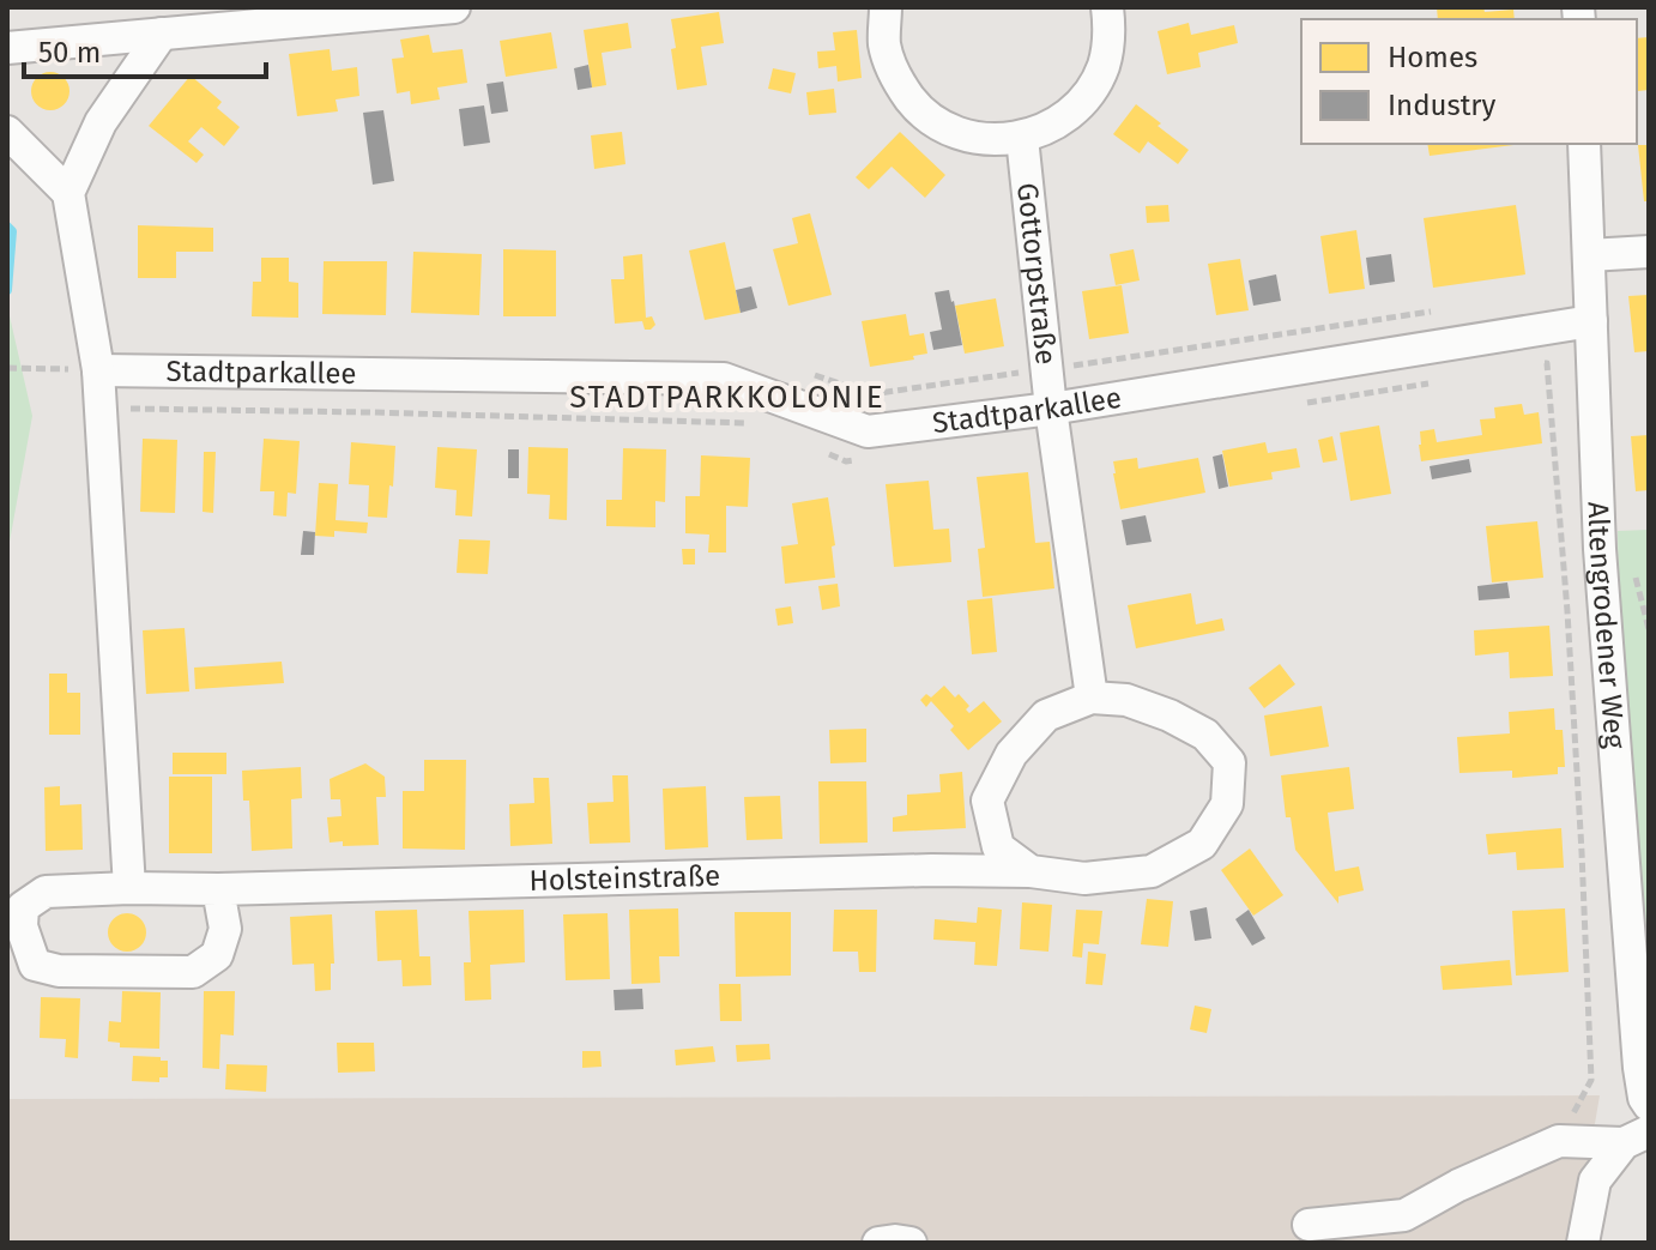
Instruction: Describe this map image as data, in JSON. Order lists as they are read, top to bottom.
{
  "streets": {
    "street": [
      "Gottorpstraße",
      "Stadtparkallee",
      "Altengrodener Weg",
      "Holsteinstraße"
    ]
  },
  "crossings": [
    ["Gottorpstraße", "Stadtparkallee"],
    ["Stadtparkallee", "Altengrodener Weg"]
  ],
  "districts": ["STADTPARKKOLONIE"],
  "legend": ["Homes", "Industry"],
  "scale_bar": "50 m"
}
